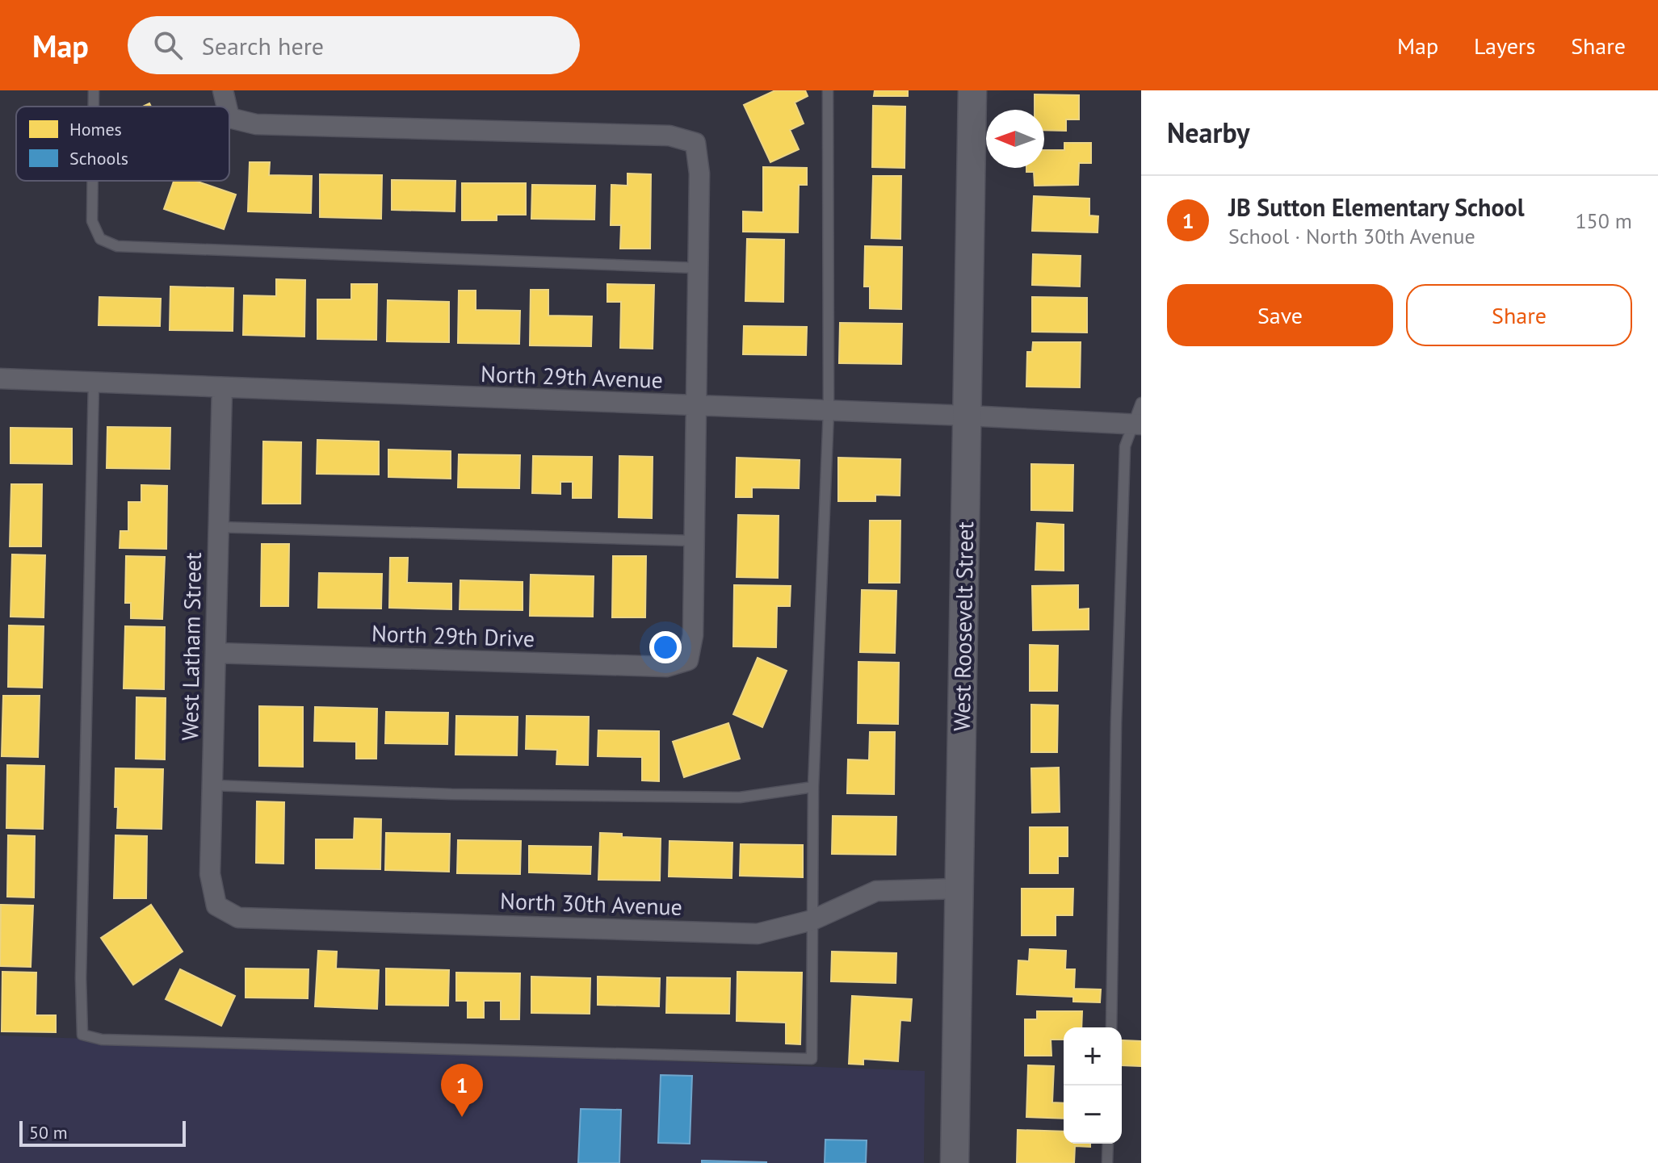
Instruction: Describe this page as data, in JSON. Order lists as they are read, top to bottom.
{
  "streets": {
    "street": [
      "North 29th Avenue",
      "West Roosevelt Street",
      "North 29th Drive",
      "West Latham Street",
      "North 30th Avenue"
    ]
  },
  "crossings": [
    ["North 29th Avenue", "West Roosevelt Street"],
    ["North 29th Avenue", "West Latham Street"],
    ["West Roosevelt Street", "North 30th Avenue"],
    ["North 29th Drive", "West Latham Street"],
    ["West Latham Street", "North 30th Avenue"]
  ],
  "legend": ["Homes", "Schools"],
  "scale_bar": "50 m",
  "north": "left",
  "page": {
    "header": "Map",
    "search": "Search here",
    "nav": ["Map", "Layers", "Share"],
    "heading": "Nearby",
    "list": [
      {
        "mark": "1",
        "name": "JB Sutton Elementary School",
        "note": "School · North 30th Avenue",
        "value": "150 m"
      }
    ],
    "buttons": ["Save", "Share"],
    "map_buttons": ["+", "−"],
    "pins": "1",
    "scale": "50 m"
  }
}
